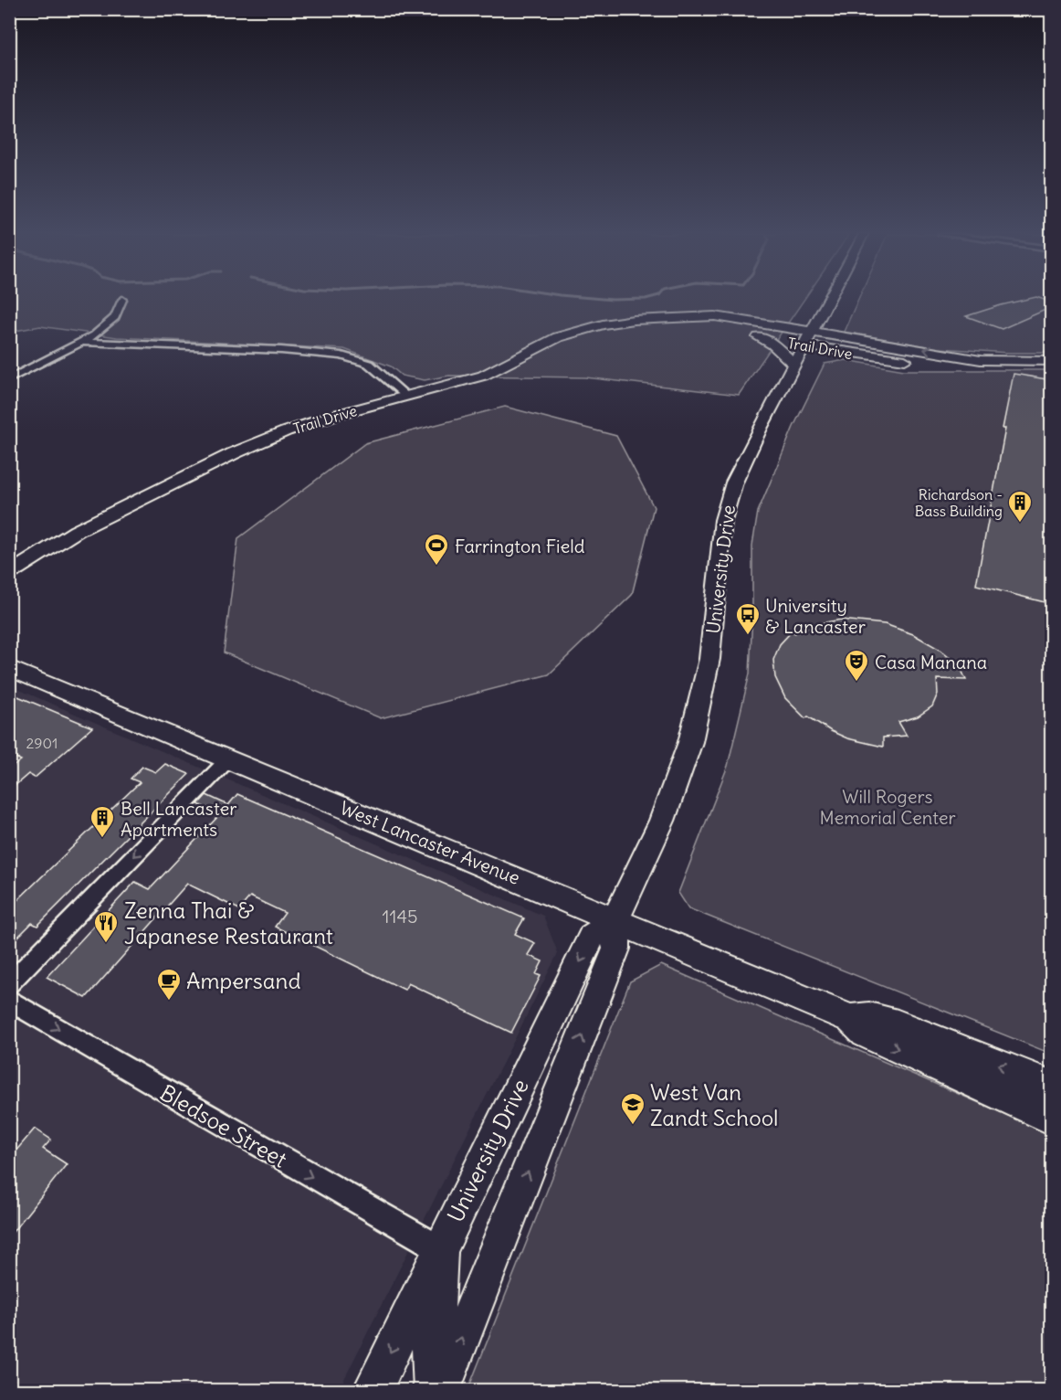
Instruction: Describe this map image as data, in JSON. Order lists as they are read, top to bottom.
{
  "streets": {
    "main road": ["Trail Drive", "University Drive", "West Lancaster Avenue"],
    "street": ["Bledsoe Street"]
  },
  "crossings": [
    ["Trail Drive", "University Drive"],
    ["University Drive", "West Lancaster Avenue"],
    ["University Drive", "Bledsoe Street"]
  ],
  "one_way": ["Bledsoe Street"],
  "parks": ["Will Rogers Memorial Center"],
  "places": {
    "building": ["Richardson - Bass Building", "Bell Lancaster Apartments"],
    "sports": ["Farrington Field"],
    "bus stop": ["University & Lancaster"],
    "theatre": ["Casa Manana"],
    "restaurant": ["Zenna Thai & Japanese Restaurant"],
    "cafe": ["Ampersand"],
    "school or university": ["West Van Zandt School"]
  },
  "house_numbers": ["2901", "1145"]
}
